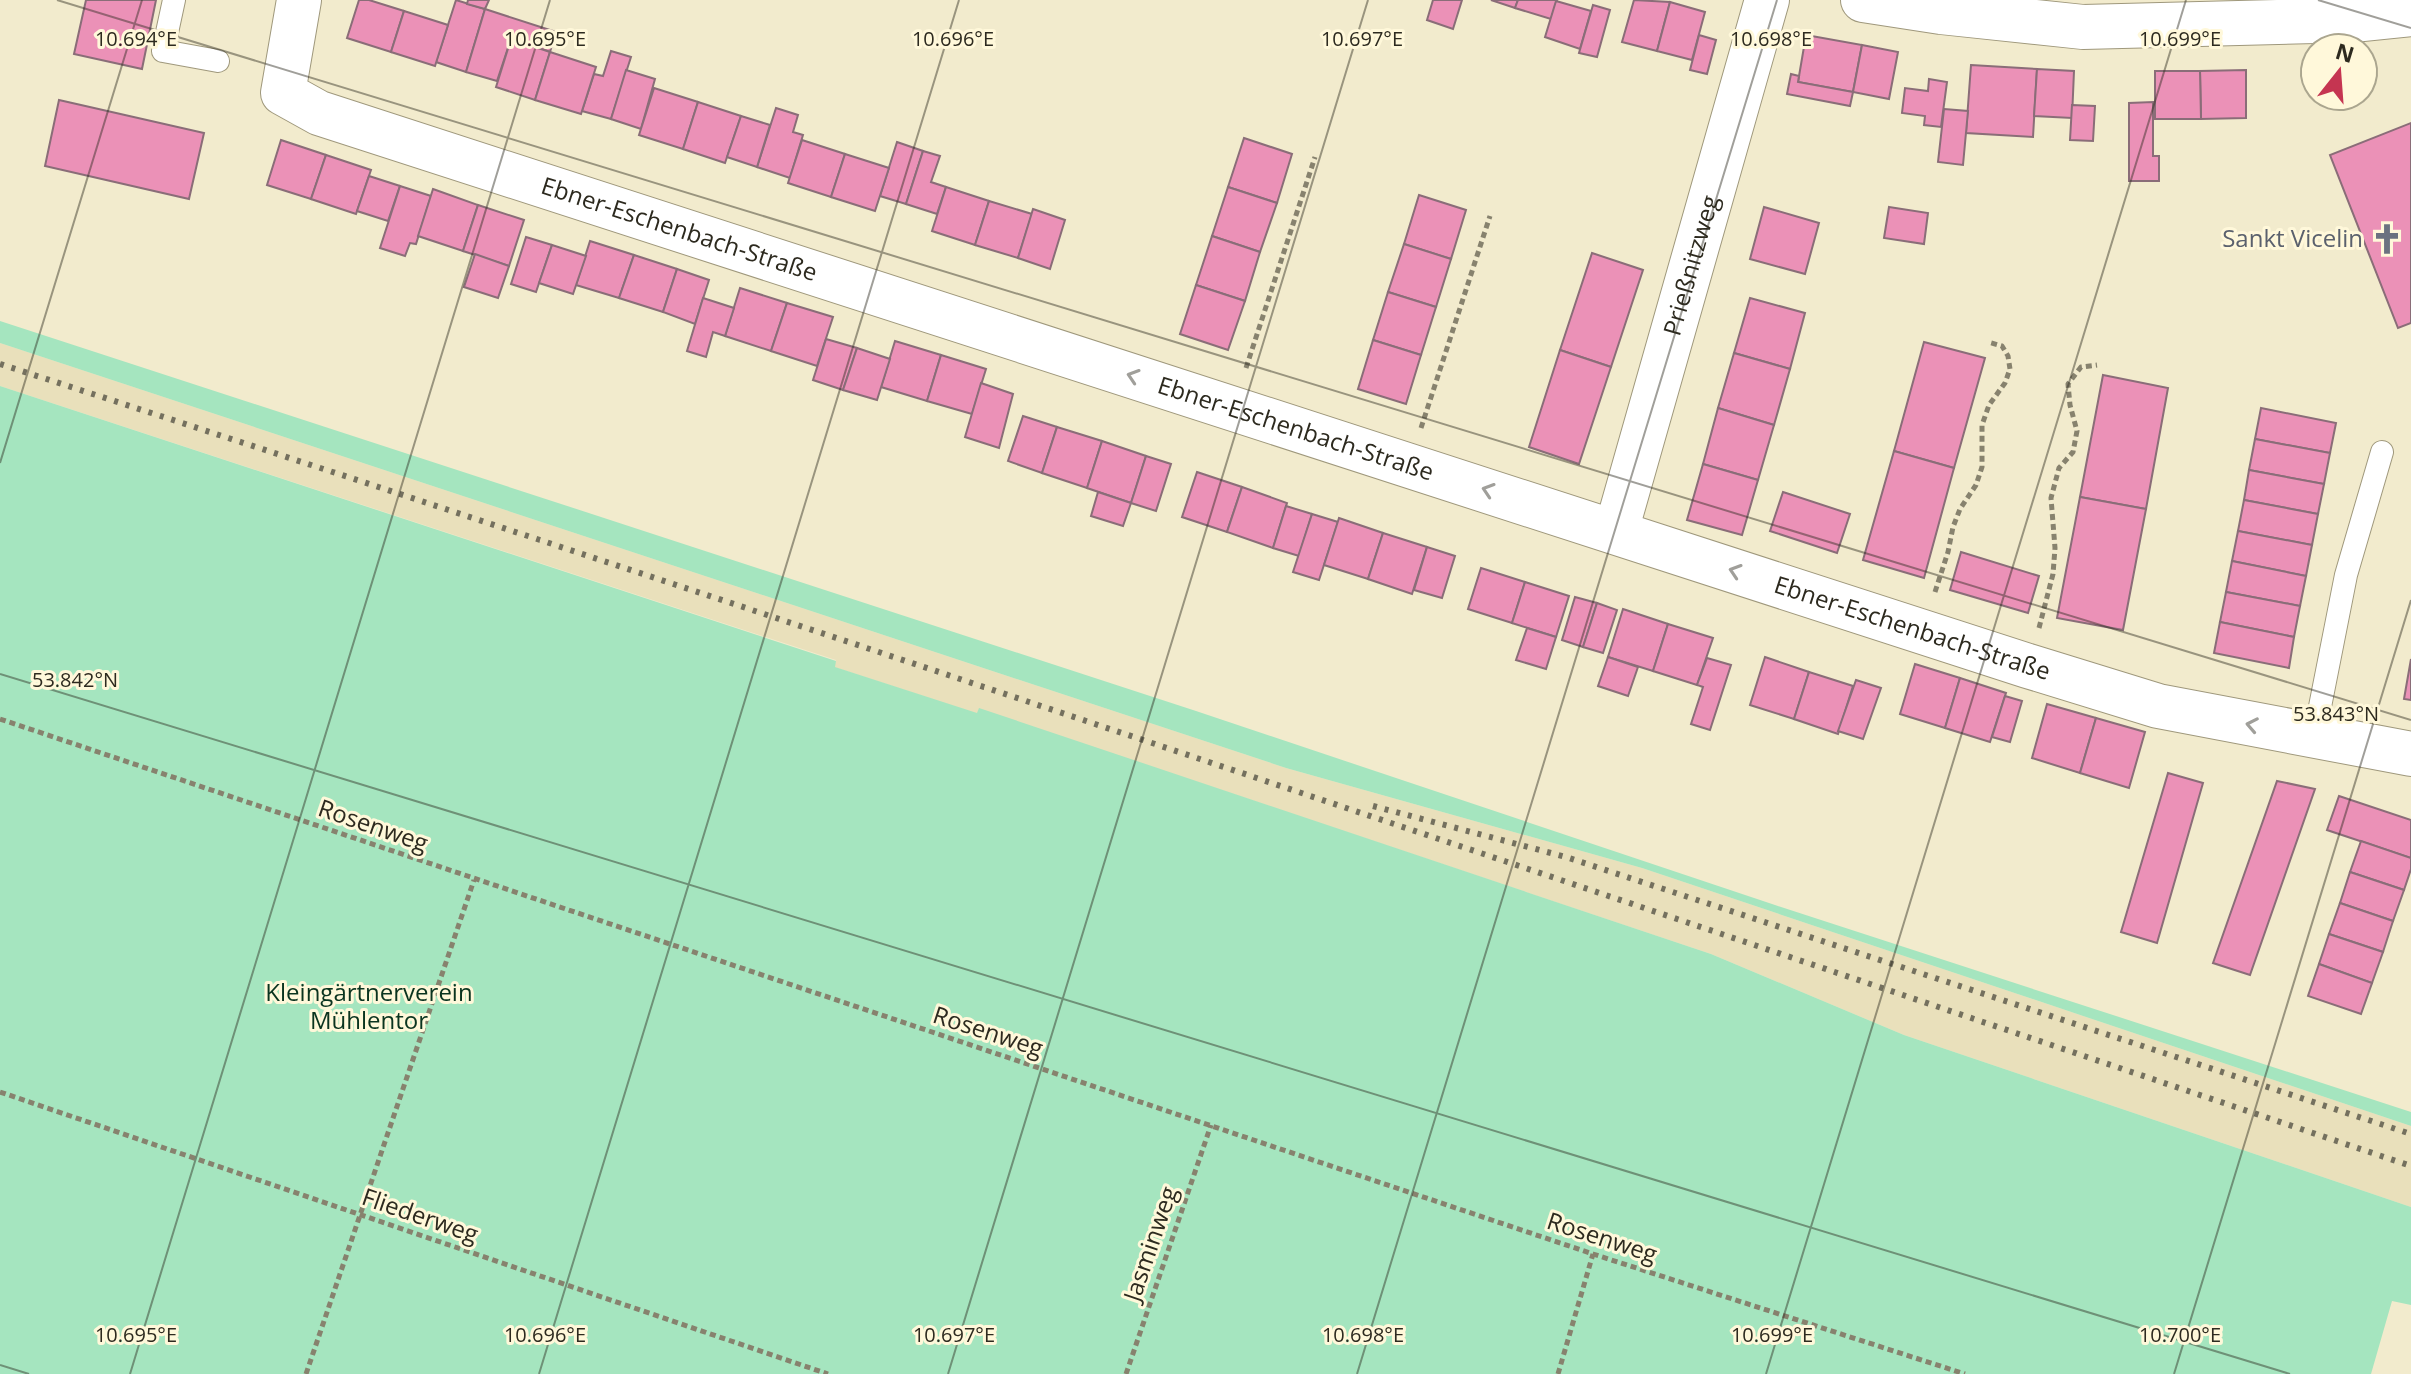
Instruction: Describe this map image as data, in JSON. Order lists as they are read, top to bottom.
{
  "streets": {
    "street": ["Ebner-Eschenbach-Straße", "Prießnitzweg"],
    "path": ["Rosenweg", "Fliederweg", "Jasminweg"]
  },
  "crossings": [
    ["Ebner-Eschenbach-Straße", "Prießnitzweg"],
    ["Rosenweg", "Jasminweg"]
  ],
  "one_way": ["Ebner-Eschenbach-Straße"],
  "parks": ["Kleingärtnerverein Mühlentor"],
  "places": {
    "church": ["Sankt Vicelin"]
  },
  "north": "top",
  "coordinates": [
    "10.694°E",
    "10.695°E",
    "10.696°E",
    "10.697°E",
    "10.698°E",
    "10.699°E",
    "53.842°N",
    "53.843°N",
    "10.700°E"
  ]
}
